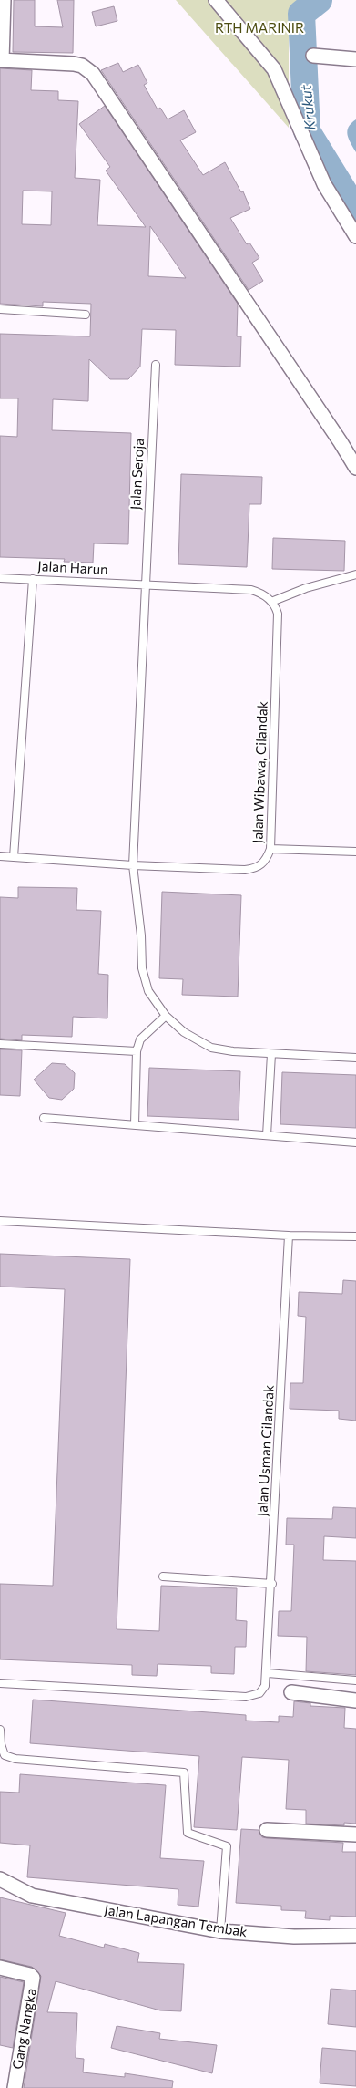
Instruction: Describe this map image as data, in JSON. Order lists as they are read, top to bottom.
{
  "streets": {
    "street": ["Jalan Lapangan Tembak", "Gang Nangka"],
    "lane": [
      "Jalan Seroja",
      "Jalan Harun",
      "Jalan Wibawa, Cilandak",
      "Jalan Usman Cilandak"
    ]
  },
  "crossings": [
    ["Jalan Seroja", "Jalan Harun"],
    ["Jalan Seroja", "Jalan Wibawa, Cilandak"]
  ],
  "water": ["Krukut"],
  "parks": ["RTH MARINIR"]
}
